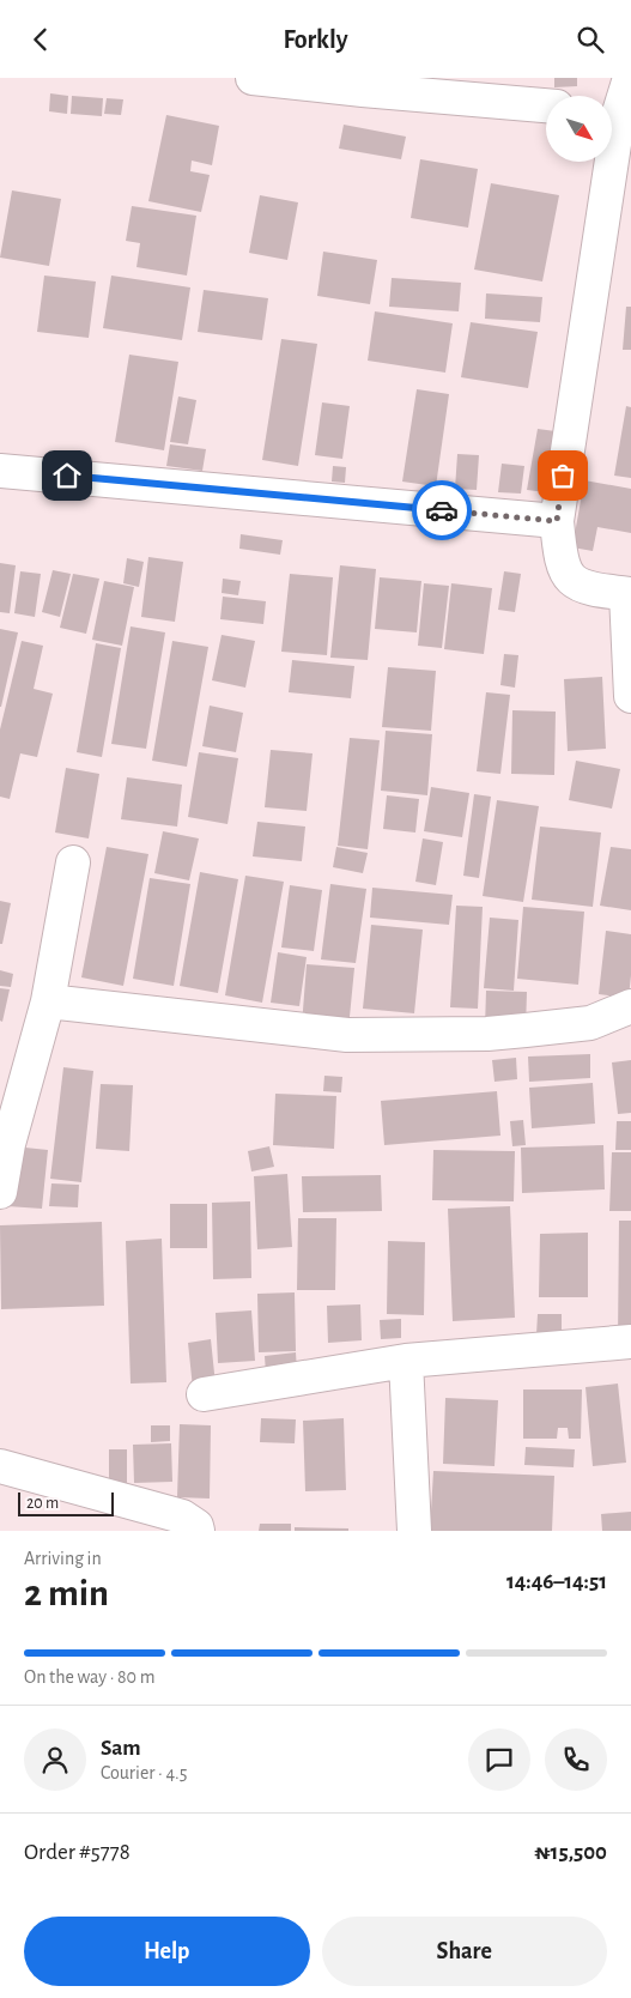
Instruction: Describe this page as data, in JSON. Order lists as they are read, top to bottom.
{
  "scale_bar": "20 m",
  "north": "bottom right",
  "page": {
    "header": "Forkly",
    "scale": "20 m",
    "heading": ["2 min", "Arriving in", "14:46–14:51"],
    "panel": [
      "Sam",
      "Courier · 4.5",
      "Order #5778",
      "₦15,500"
    ],
    "bar": "On the way · 80 m",
    "buttons": ["Help", "Share"]
  }
}
